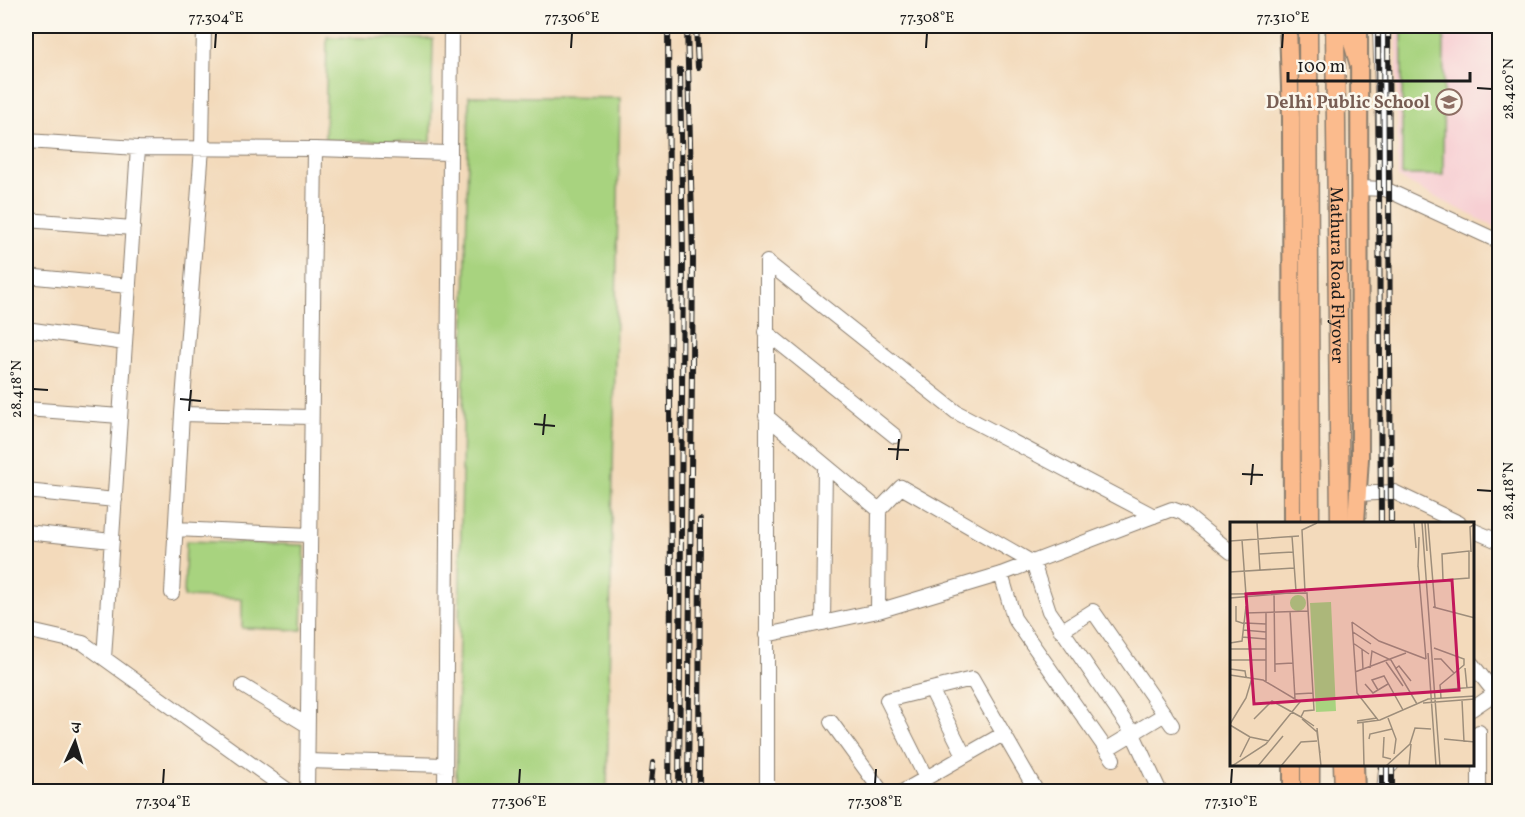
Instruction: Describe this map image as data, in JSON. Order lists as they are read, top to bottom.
{
  "streets": {
    "highway": ["Mathura Road Flyover"]
  },
  "places": {
    "school or university": ["Delhi Public School"]
  },
  "scale_bar": "100 m",
  "north": "top",
  "coordinates": [
    "77.304°E",
    "77.306°E",
    "77.308°E",
    "77.310°E",
    "28.420°N",
    "28.418°N"
  ]
}
